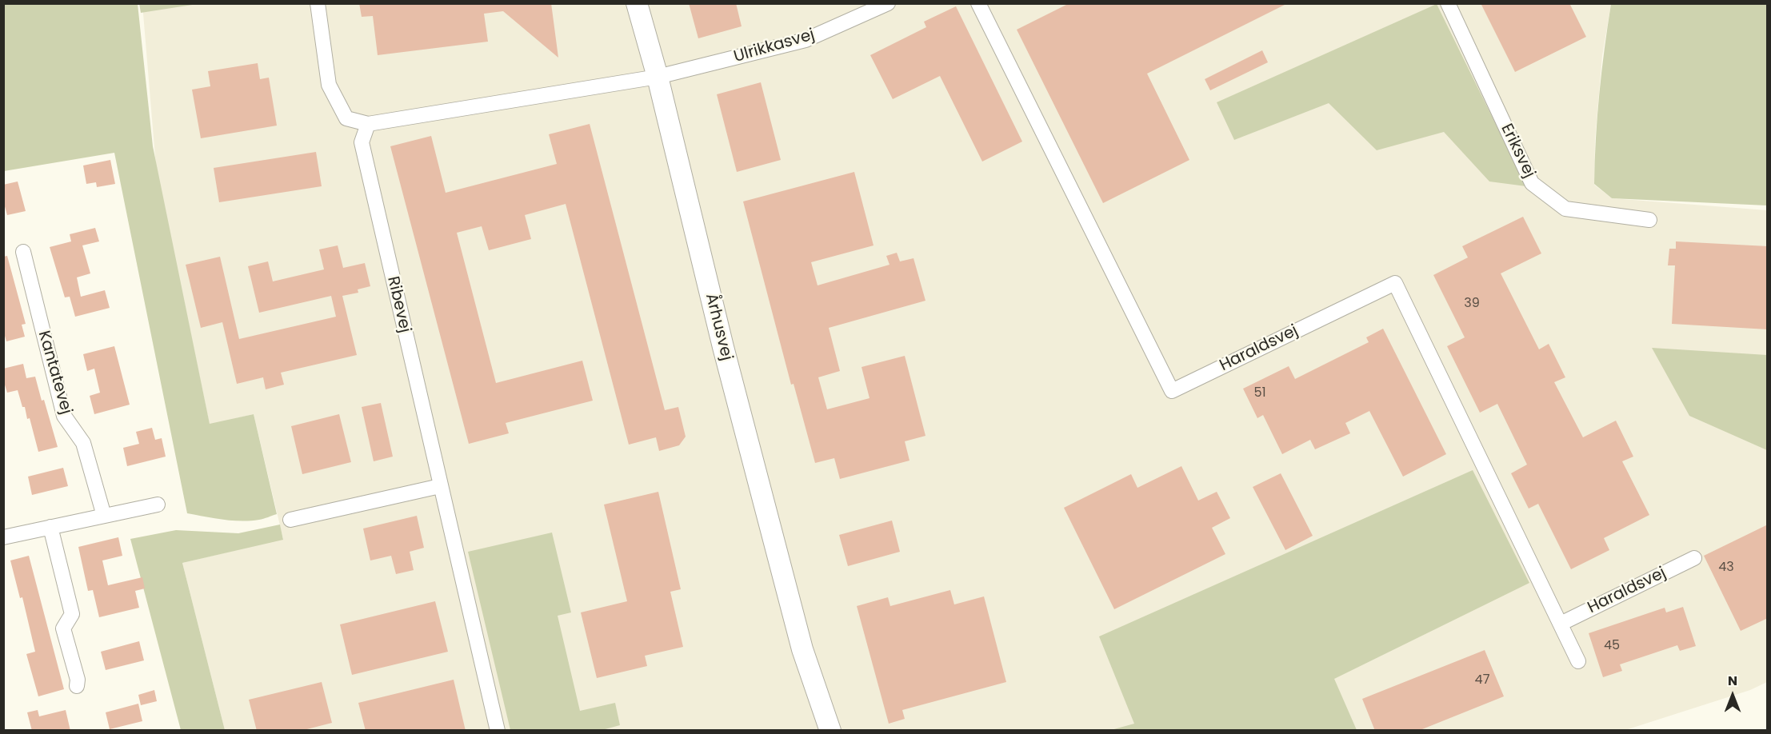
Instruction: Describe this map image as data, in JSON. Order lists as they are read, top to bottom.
{
  "streets": {
    "main road": ["Århusvej"],
    "street": [
      "Ulrikkasvej",
      "Eriksvej",
      "Ribevej",
      "Haraldsvej",
      "Kantatevej"
    ]
  },
  "crossings": [
    ["Ulrikkasvej", "Århusvej"]
  ],
  "house_numbers": [
    "39",
    "51",
    "43",
    "45",
    "47"
  ],
  "north": "top"
}
